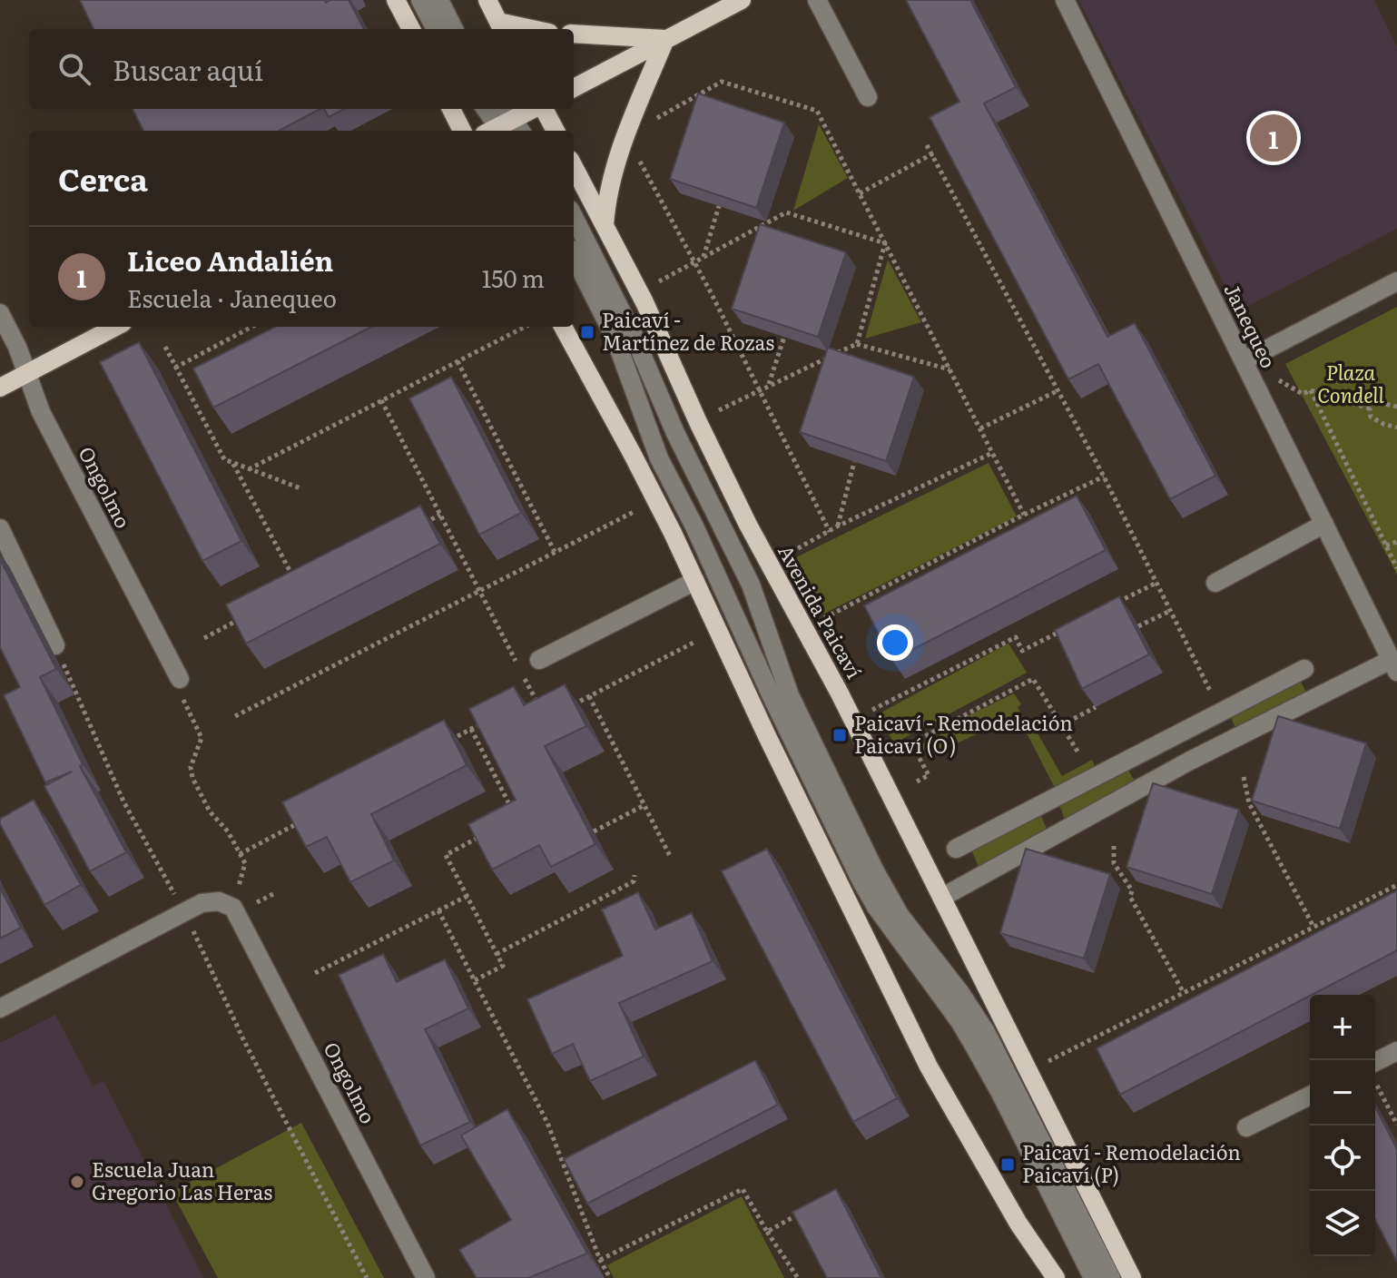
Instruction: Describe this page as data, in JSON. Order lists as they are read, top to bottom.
{
  "streets": {
    "main road": ["Avenida Paicaví"],
    "street": ["Janequeo", "Ongolmo"]
  },
  "parks": ["Plaza Condell"],
  "places": {
    "transit": ["Paicaví - Martínez de Rozas", "Paicaví - Remodelación Paicaví (O)", "Paicaví - Remodelación Paicaví (P)"],
    "other": ["Escuela Juan Gregorio Las Heras"]
  },
  "page": {
    "search": "Buscar aquí",
    "pins": "1",
    "heading": "Cerca",
    "list": [
      {
        "mark": "1",
        "name": "Liceo Andalién",
        "note": "Escuela · Janequeo",
        "value": "150 m"
      }
    ],
    "map_buttons": ["+", "−"]
  }
}
